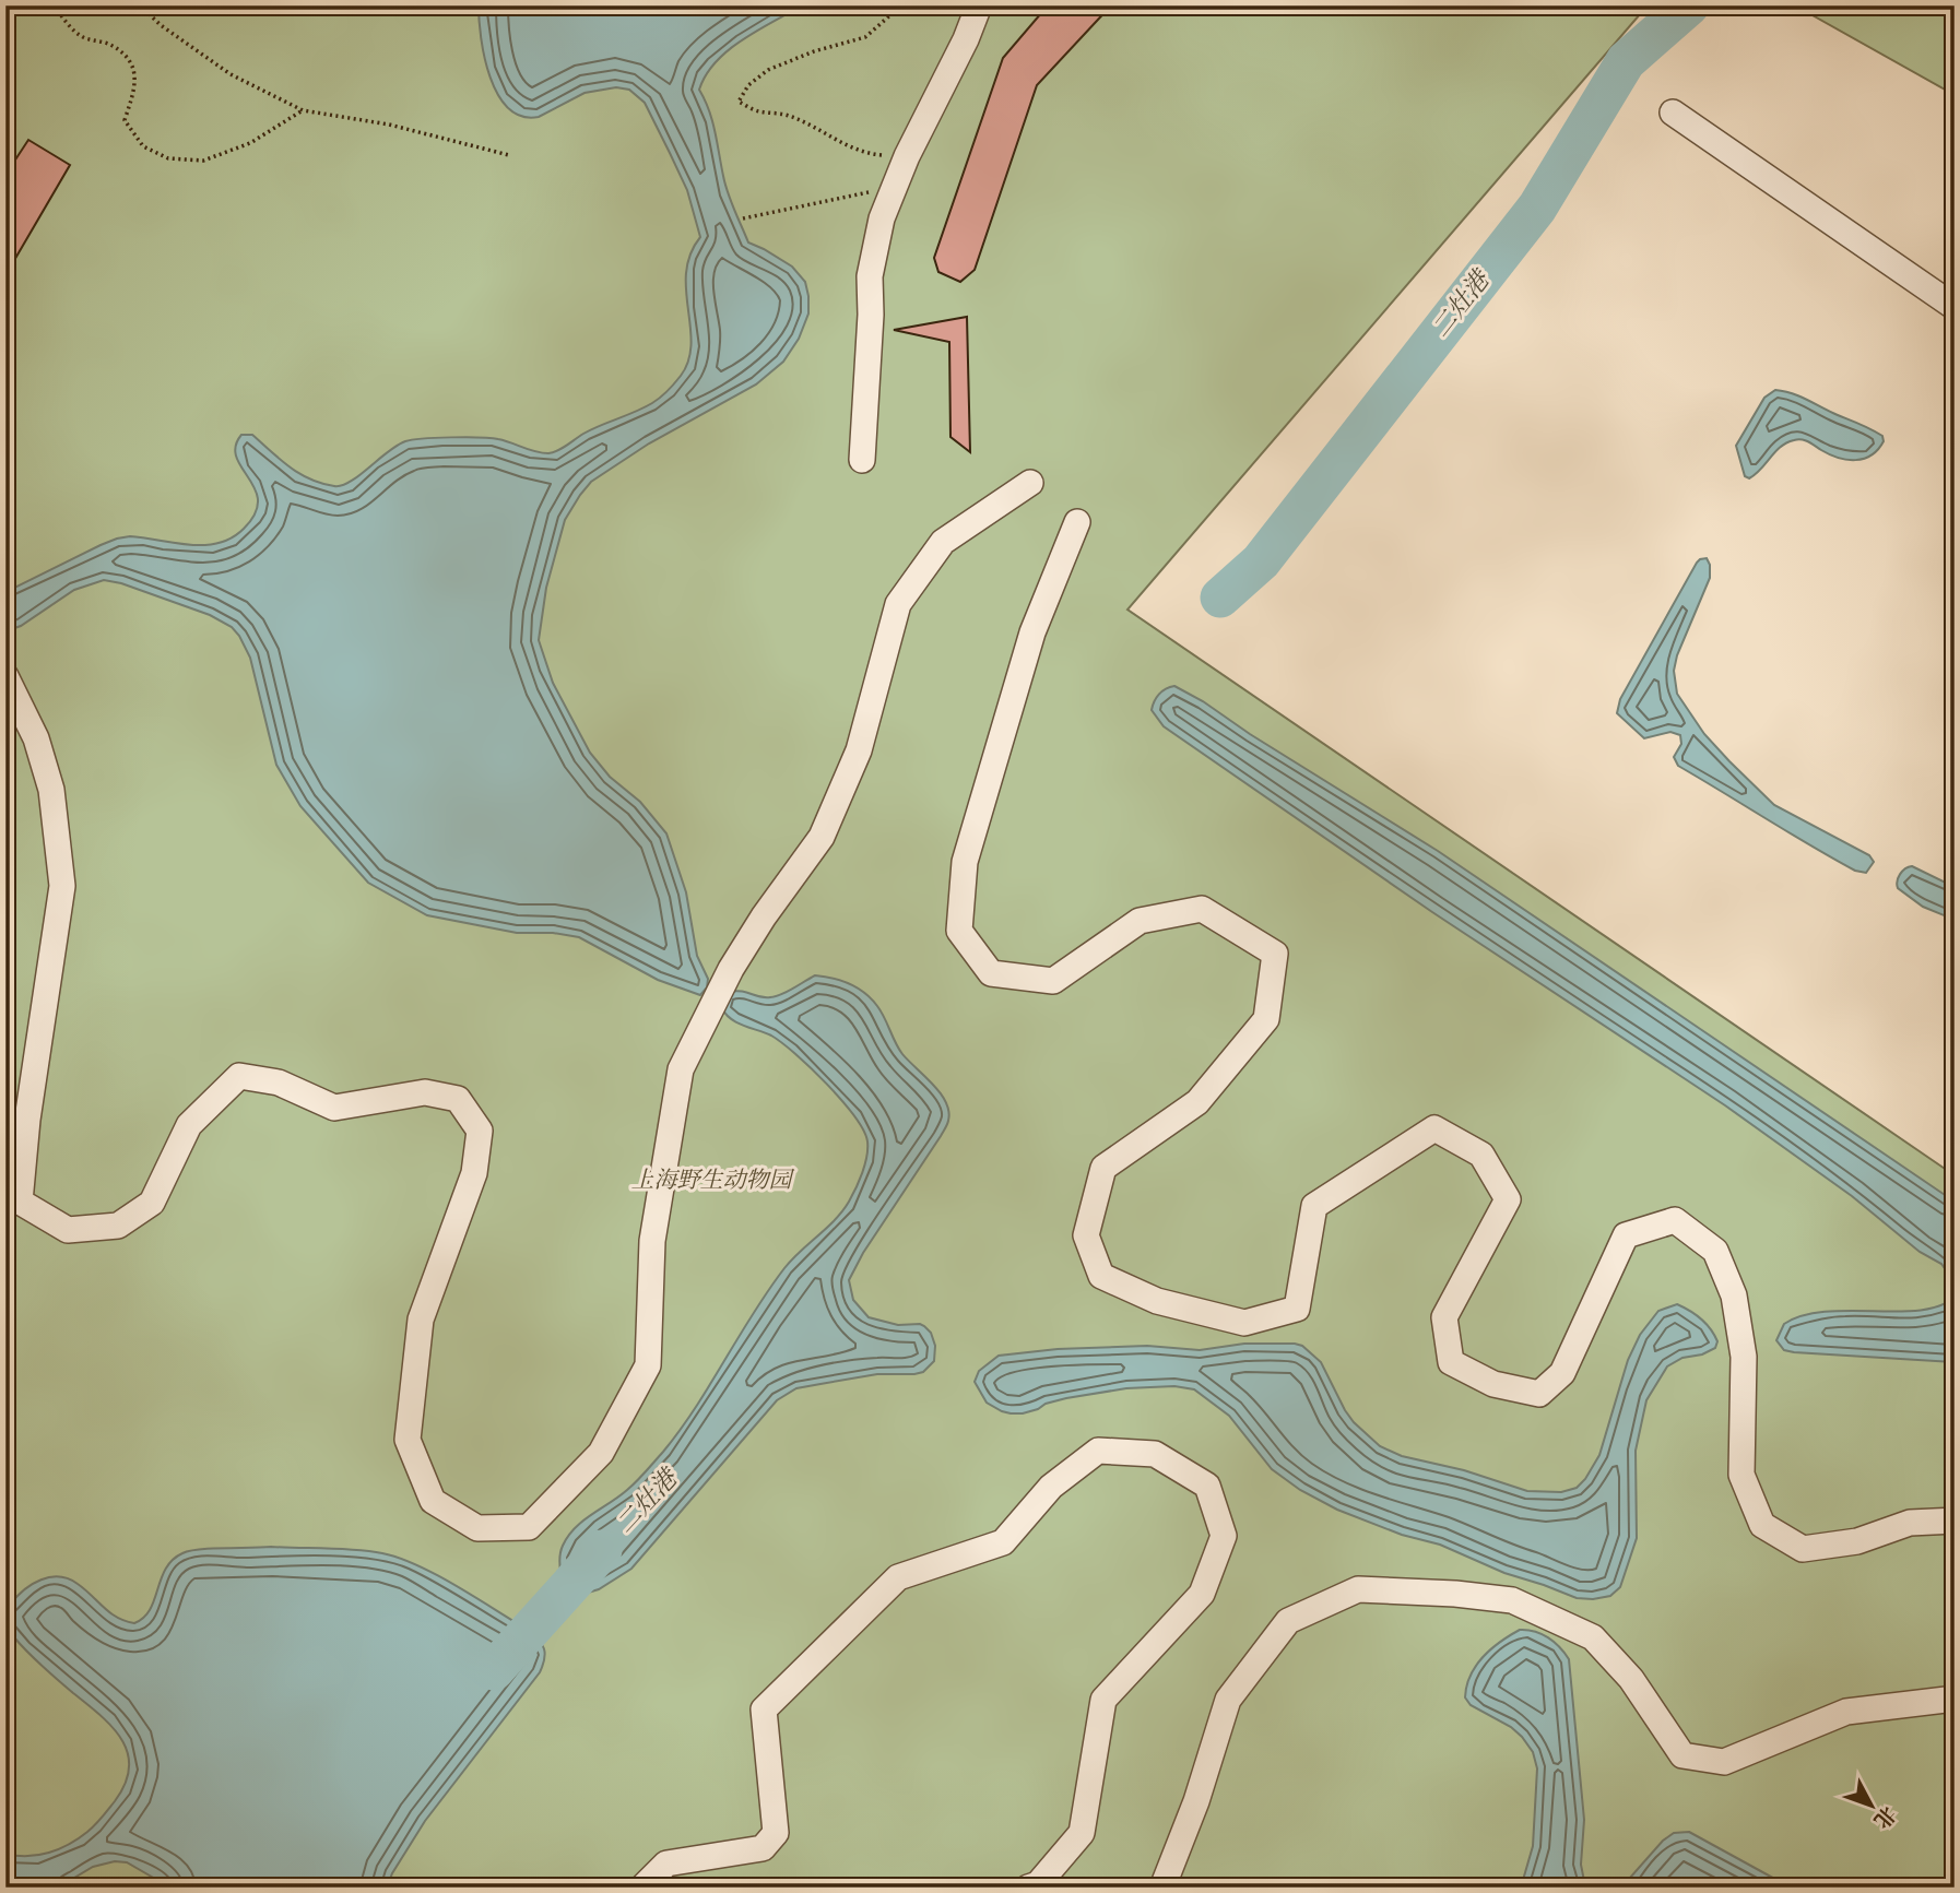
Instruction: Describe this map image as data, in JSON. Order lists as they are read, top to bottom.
{
  "water": ["二灶港"],
  "parks": ["上海野生动物园"],
  "north": "bottom right"
}
